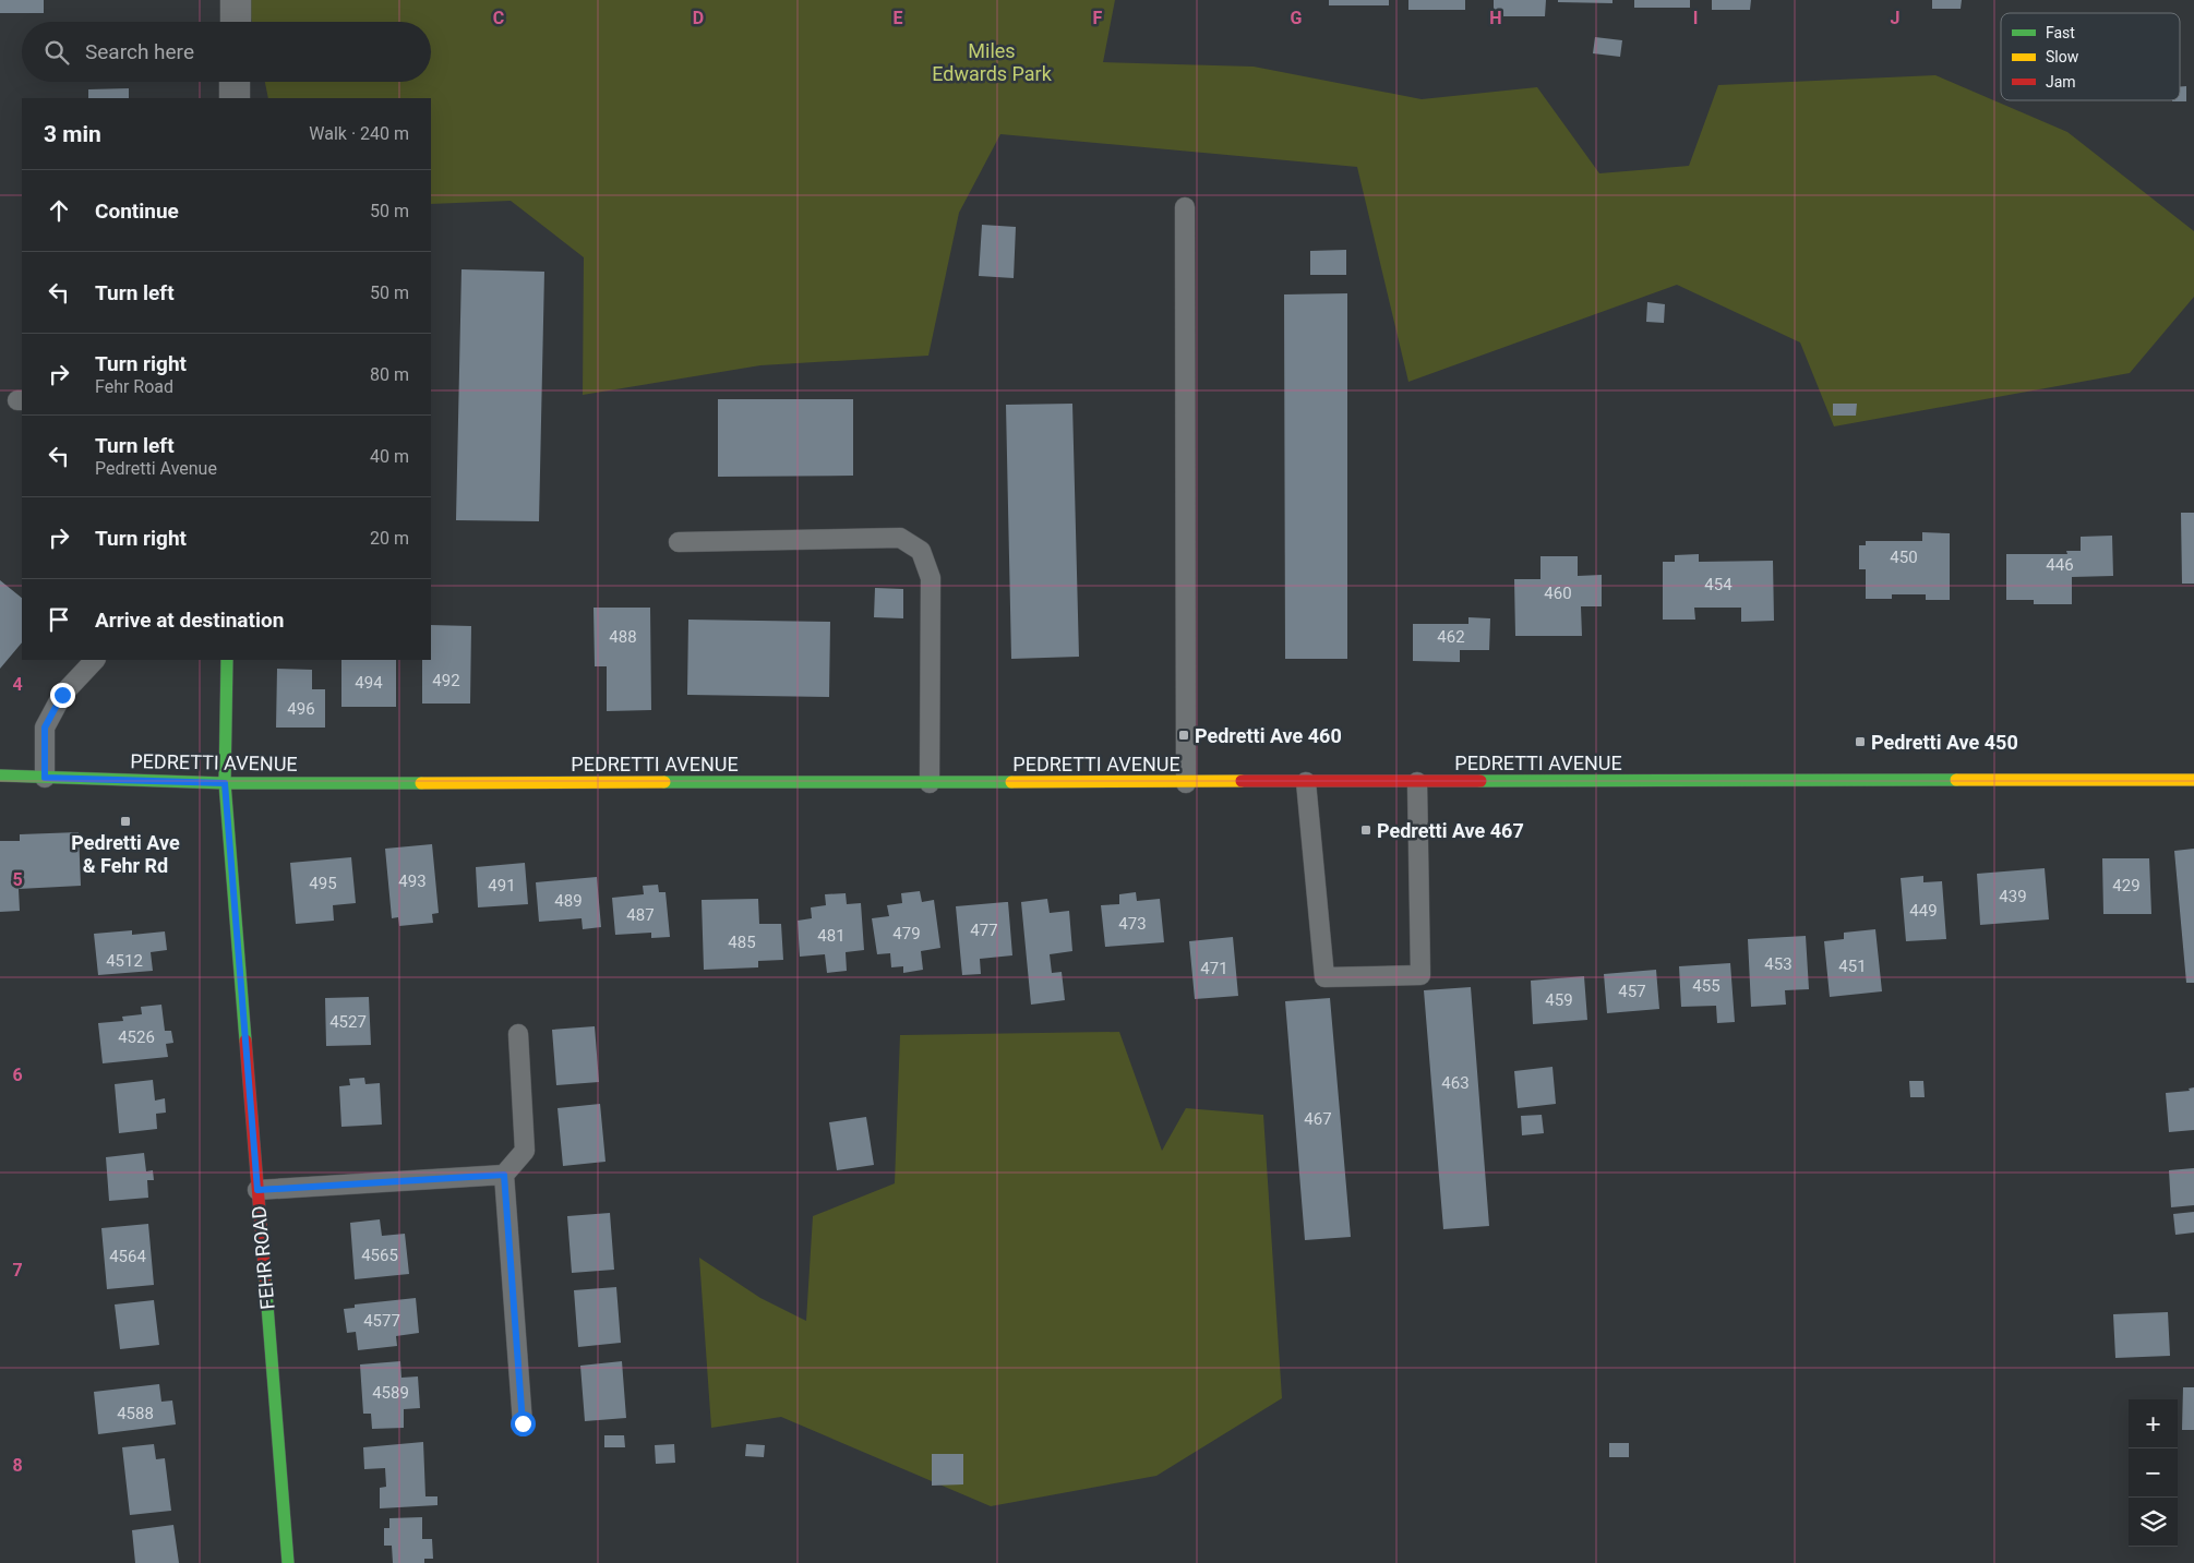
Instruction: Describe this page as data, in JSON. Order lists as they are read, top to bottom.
{
  "streets": {
    "street": ["PEDRETTI AVENUE", "FEHR ROAD"]
  },
  "crossings": [
    ["PEDRETTI AVENUE", "FEHR ROAD"]
  ],
  "parks": ["Miles Edwards Park"],
  "places": {
    "transit": [
      "Pedretti Ave 460",
      "Pedretti Ave 450",
      "Pedretti Ave & Fehr Rd",
      "Pedretti Ave 467"
    ]
  },
  "house_numbers": [
    "450",
    "446",
    "454",
    "460",
    "488",
    "462",
    "492",
    "494",
    "496",
    "493",
    "495",
    "491",
    "429",
    "439",
    "489",
    "449",
    "487",
    "473",
    "477",
    "479",
    "481",
    "485",
    "4512",
    "453",
    "451",
    "471",
    "455",
    "457",
    "459",
    "4527",
    "4526",
    "463",
    "467",
    "4565",
    "4564",
    "4577",
    "4589",
    "4588"
  ],
  "legend": ["Fast", "Slow", "Jam"],
  "page": {
    "search": "Search here",
    "heading": ["3 min", "Walk · 240 m"],
    "list": [
      ["Continue", "50 m"],
      ["Turn left", "50 m"],
      ["Turn right", "Fehr Road", "80 m"],
      ["Turn left", "Pedretti Avenue", "40 m"],
      ["Turn right", "20 m"],
      "Arrive at destination"
    ],
    "map_buttons": ["+", "−"]
  },
  "grid": {
    "columns": [
      "C",
      "D",
      "E",
      "F",
      "G",
      "H",
      "I",
      "J"
    ],
    "rows": [
      "4",
      "5",
      "6",
      "7",
      "8"
    ]
  }
}
